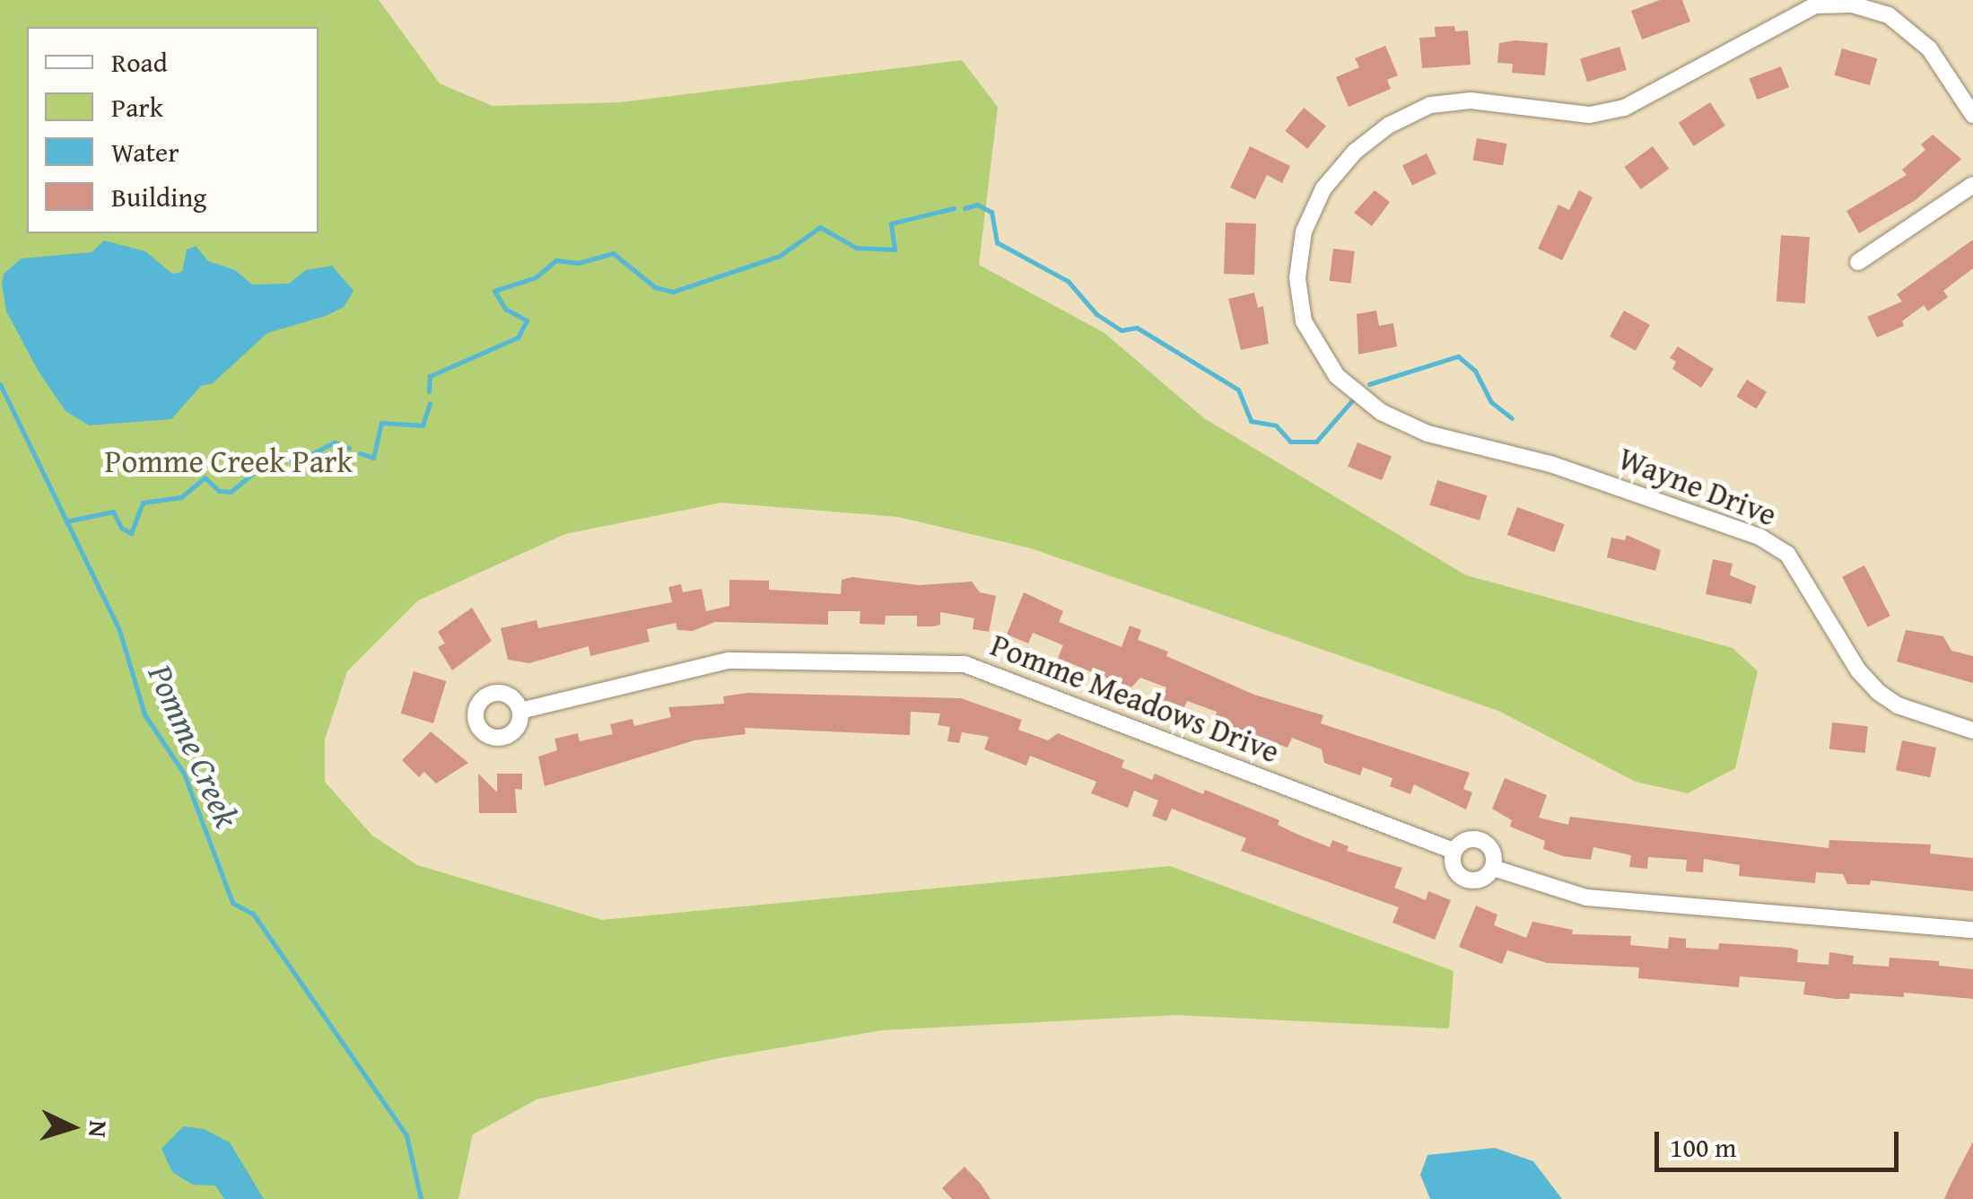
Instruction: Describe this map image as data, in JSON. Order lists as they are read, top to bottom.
{
  "streets": {
    "street": ["Wayne Drive", "Pomme Meadows Drive"]
  },
  "water": ["Pomme Creek"],
  "parks": ["Pomme Creek Park"],
  "legend": [
    "Road",
    "Park",
    "Water",
    "Building"
  ],
  "scale_bar": "100 m",
  "north": "right"
}
